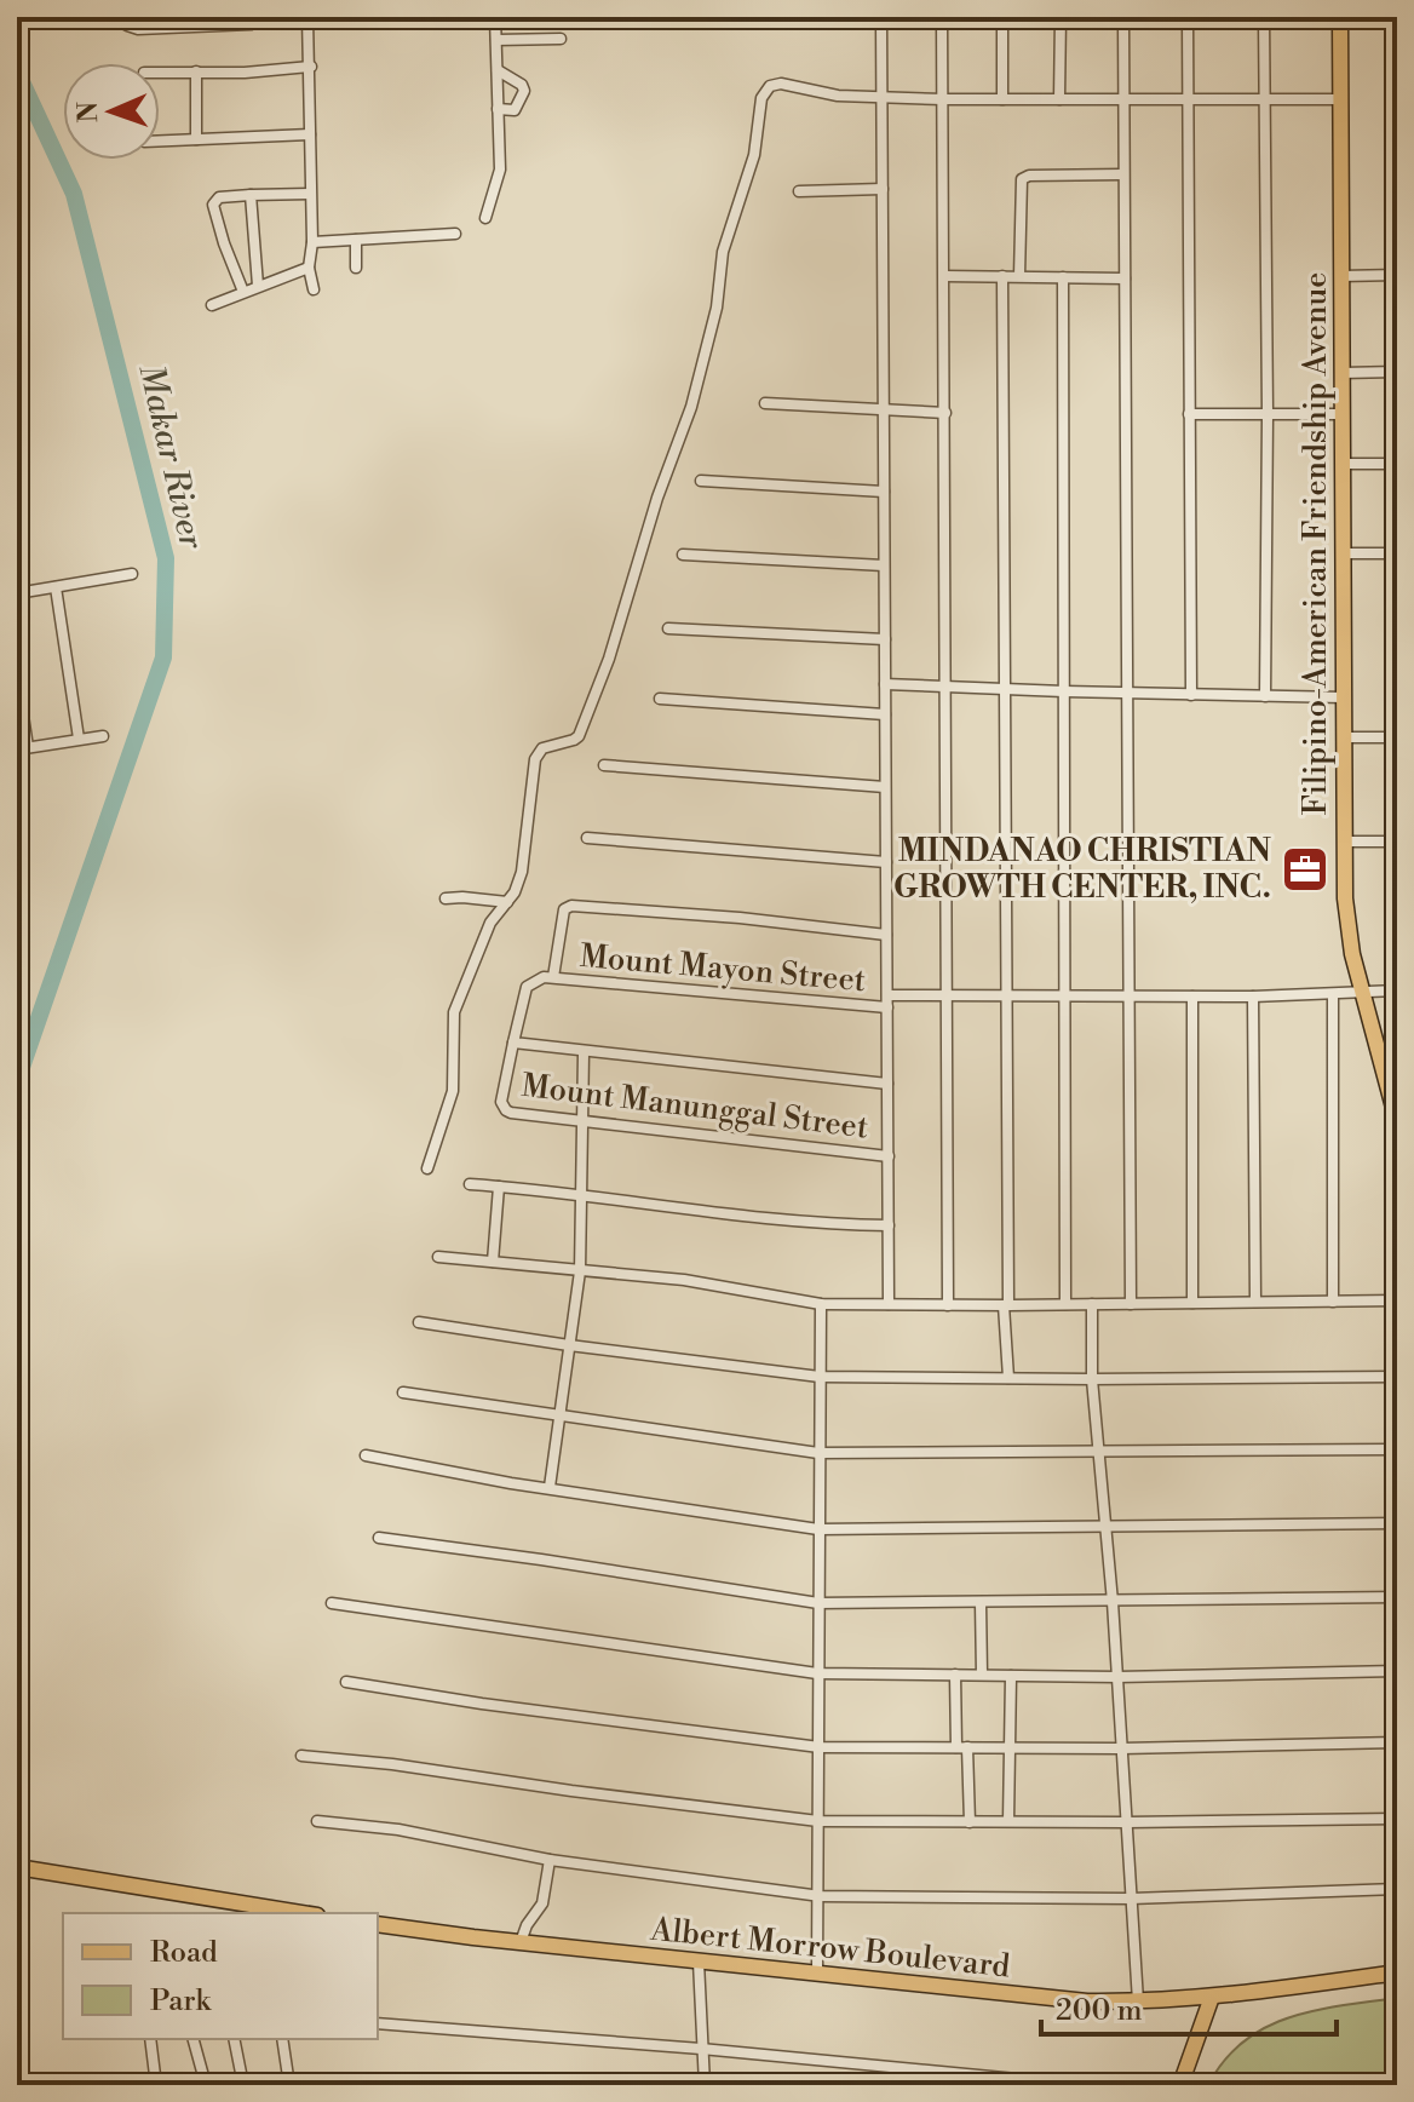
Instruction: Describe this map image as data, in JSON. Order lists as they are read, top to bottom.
{
  "streets": {
    "main road": ["Filipino-American Friendship Avenue", "Albert Morrow Boulevard"],
    "street": ["Mount Mayon Street", "Mount Manunggal Street"]
  },
  "crossings": [
    ["Filipino-American Friendship Avenue", "Mount Mayon Street"]
  ],
  "water": ["Makar River"],
  "places": {
    "office": ["MINDANAO CHRISTIAN GROWTH CENTER, INC."]
  },
  "legend": ["Road", "Park"],
  "scale_bar": "200 m",
  "north": "left"
}
